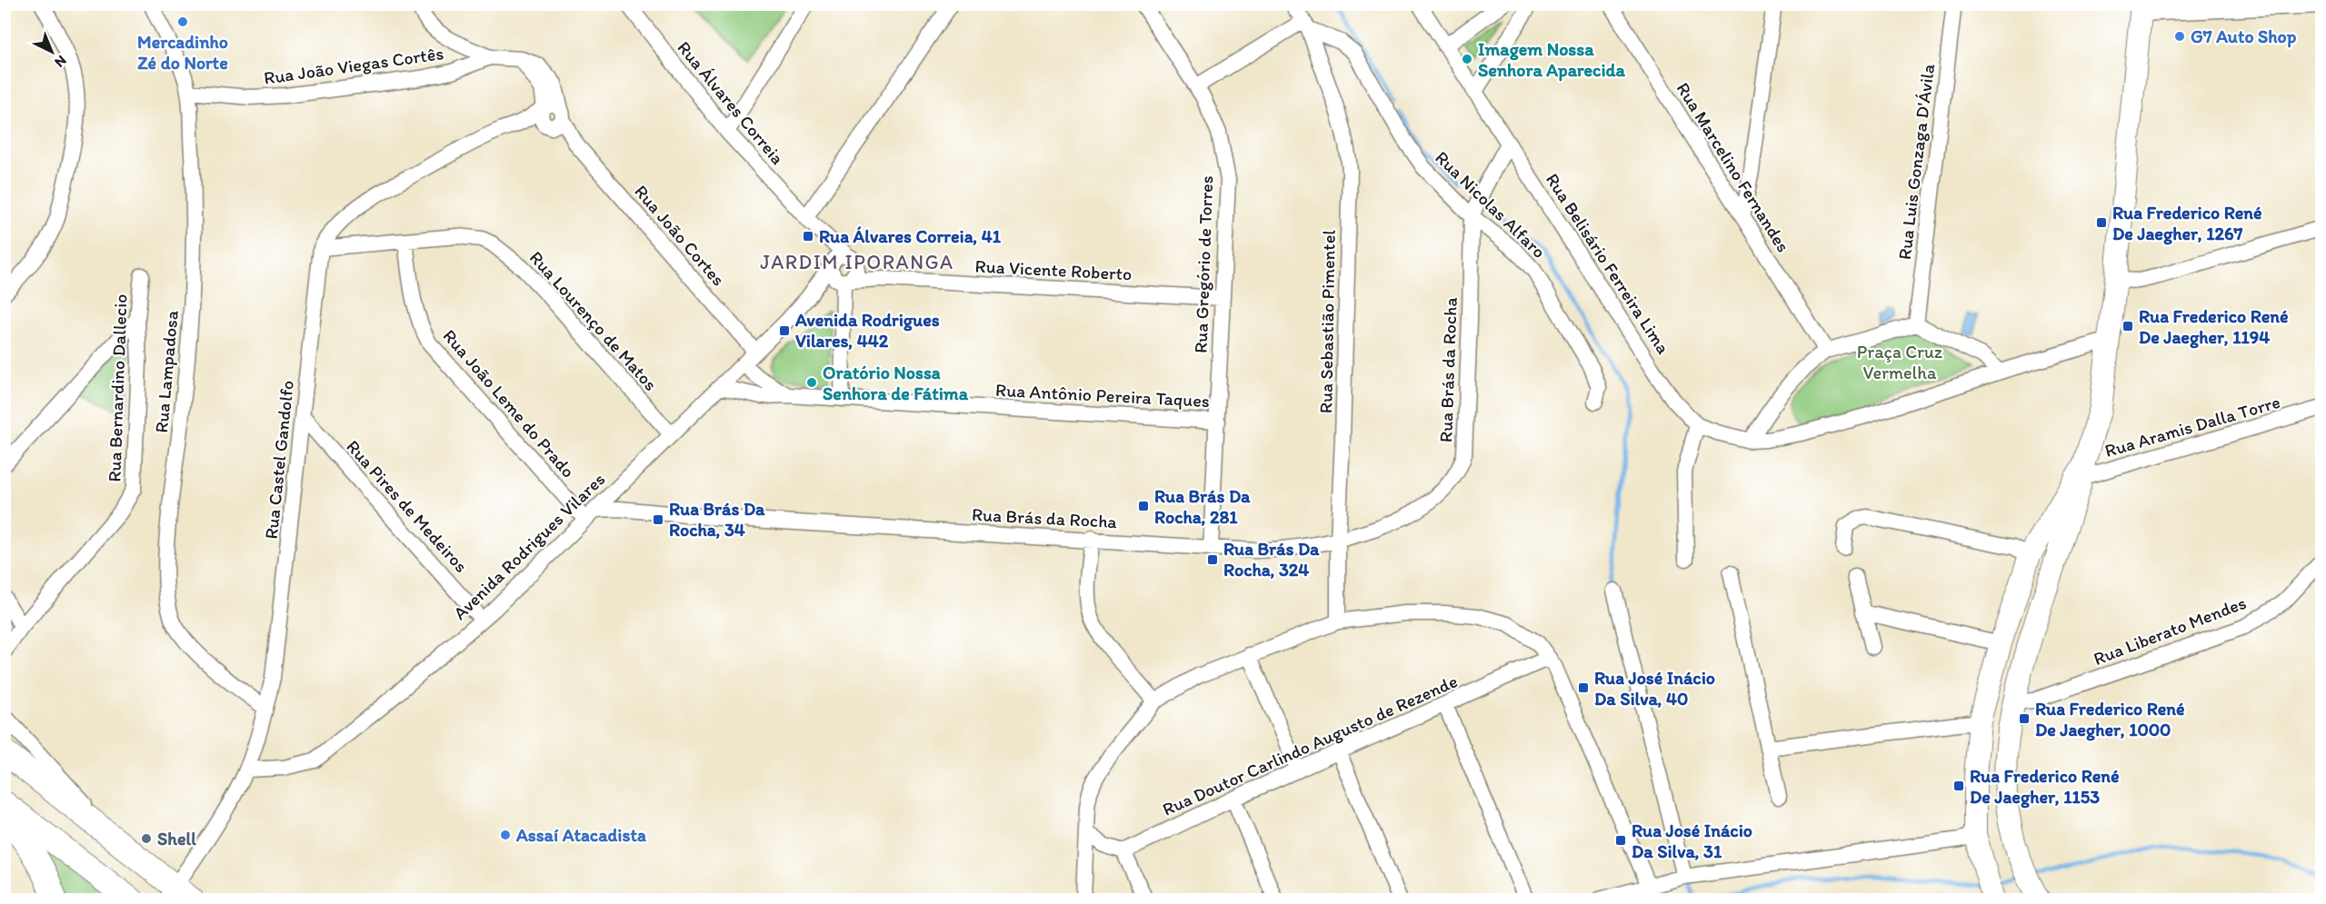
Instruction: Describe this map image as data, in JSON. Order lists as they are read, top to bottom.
{
  "streets": {
    "street": [
      "Rua João Viegas Cortês",
      "Rua Álvares Correia",
      "Rua Luis Gonzaga D'Ávila",
      "Rua Marcelino Fernandes",
      "Rua Nicolas Alfaro",
      "Rua João Cortes",
      "Rua Belisário Ferreira Lima",
      "Rua Gregório de Torres",
      "Rua Vicente Roberto",
      "Rua Lourenço de Matos",
      "Rua Sebastião Pimentel",
      "Rua Brás da Rocha",
      "Rua Lampadosa",
      "Rua Bernardino Dallecio",
      "Rua Antônio Pereira Taques",
      "Rua João Leme do Prado",
      "Rua Aramis Dalla Torre",
      "Rua Castel Gandolfo",
      "Rua Pires de Medeiros",
      "Avenida Rodrigues Vilares",
      "Rua Liberato Mendes",
      "Rua Doutor Carlindo Augusto de Rezende"
    ]
  },
  "crossings": [
    ["Rua João Viegas Cortês", "Rua João Cortes"],
    ["Rua João Viegas Cortês", "Rua Lampadosa"],
    ["Rua Álvares Correia", "Rua Vicente Roberto"],
    ["Rua Álvares Correia", "Avenida Rodrigues Vilares"],
    ["Rua Nicolas Alfaro", "Rua Sebastião Pimentel"],
    ["Rua Nicolas Alfaro", "Rua Brás da Rocha"],
    ["Rua João Cortes", "Avenida Rodrigues Vilares"],
    ["Rua Belisário Ferreira Lima", "Rua Brás da Rocha"],
    ["Rua Gregório de Torres", "Rua Vicente Roberto"],
    ["Rua Gregório de Torres", "Rua Brás da Rocha"],
    ["Rua Gregório de Torres", "Rua Antônio Pereira Taques"],
    ["Rua Vicente Roberto", "Avenida Rodrigues Vilares"],
    ["Rua Lourenço de Matos", "Rua João Leme do Prado"],
    ["Rua Lourenço de Matos", "Rua Castel Gandolfo"],
    ["Rua Lourenço de Matos", "Avenida Rodrigues Vilares"],
    ["Rua Sebastião Pimentel", "Rua Brás da Rocha"],
    ["Rua Brás da Rocha", "Rua João Leme do Prado"],
    ["Rua Brás da Rocha", "Avenida Rodrigues Vilares"],
    ["Rua Lampadosa", "Rua Castel Gandolfo"],
    ["Rua Antônio Pereira Taques", "Avenida Rodrigues Vilares"],
    ["Rua João Leme do Prado", "Avenida Rodrigues Vilares"],
    ["Rua Castel Gandolfo", "Rua Pires de Medeiros"],
    ["Rua Castel Gandolfo", "Avenida Rodrigues Vilares"],
    ["Rua Pires de Medeiros", "Avenida Rodrigues Vilares"]
  ],
  "districts": ["JARDIM IPORANGA"],
  "parks": ["Praça Cruz Vermelha"],
  "places": {
    "other": [
      "Mercadinho Zé do Norte",
      "G7 Auto Shop",
      "Imagem Nossa Senhora Aparecida",
      "Oratório Nossa Senhora de Fátima",
      "Assaí Atacadista",
      "Shell"
    ],
    "transit": [
      "Rua Frederico René De Jaegher, 1267",
      "Rua Álvares Correia, 41",
      "Rua Frederico René De Jaegher, 1194",
      "Avenida Rodrigues Vilares, 442",
      "Rua Brás Da Rocha, 281",
      "Rua Brás Da Rocha, 34",
      "Rua Brás Da Rocha, 324",
      "Rua José Inácio Da Silva, 40",
      "Rua Frederico René De Jaegher, 1000",
      "Rua Frederico René De Jaegher, 1153",
      "Rua José Inácio Da Silva, 31"
    ]
  },
  "north": "bottom right"
}
